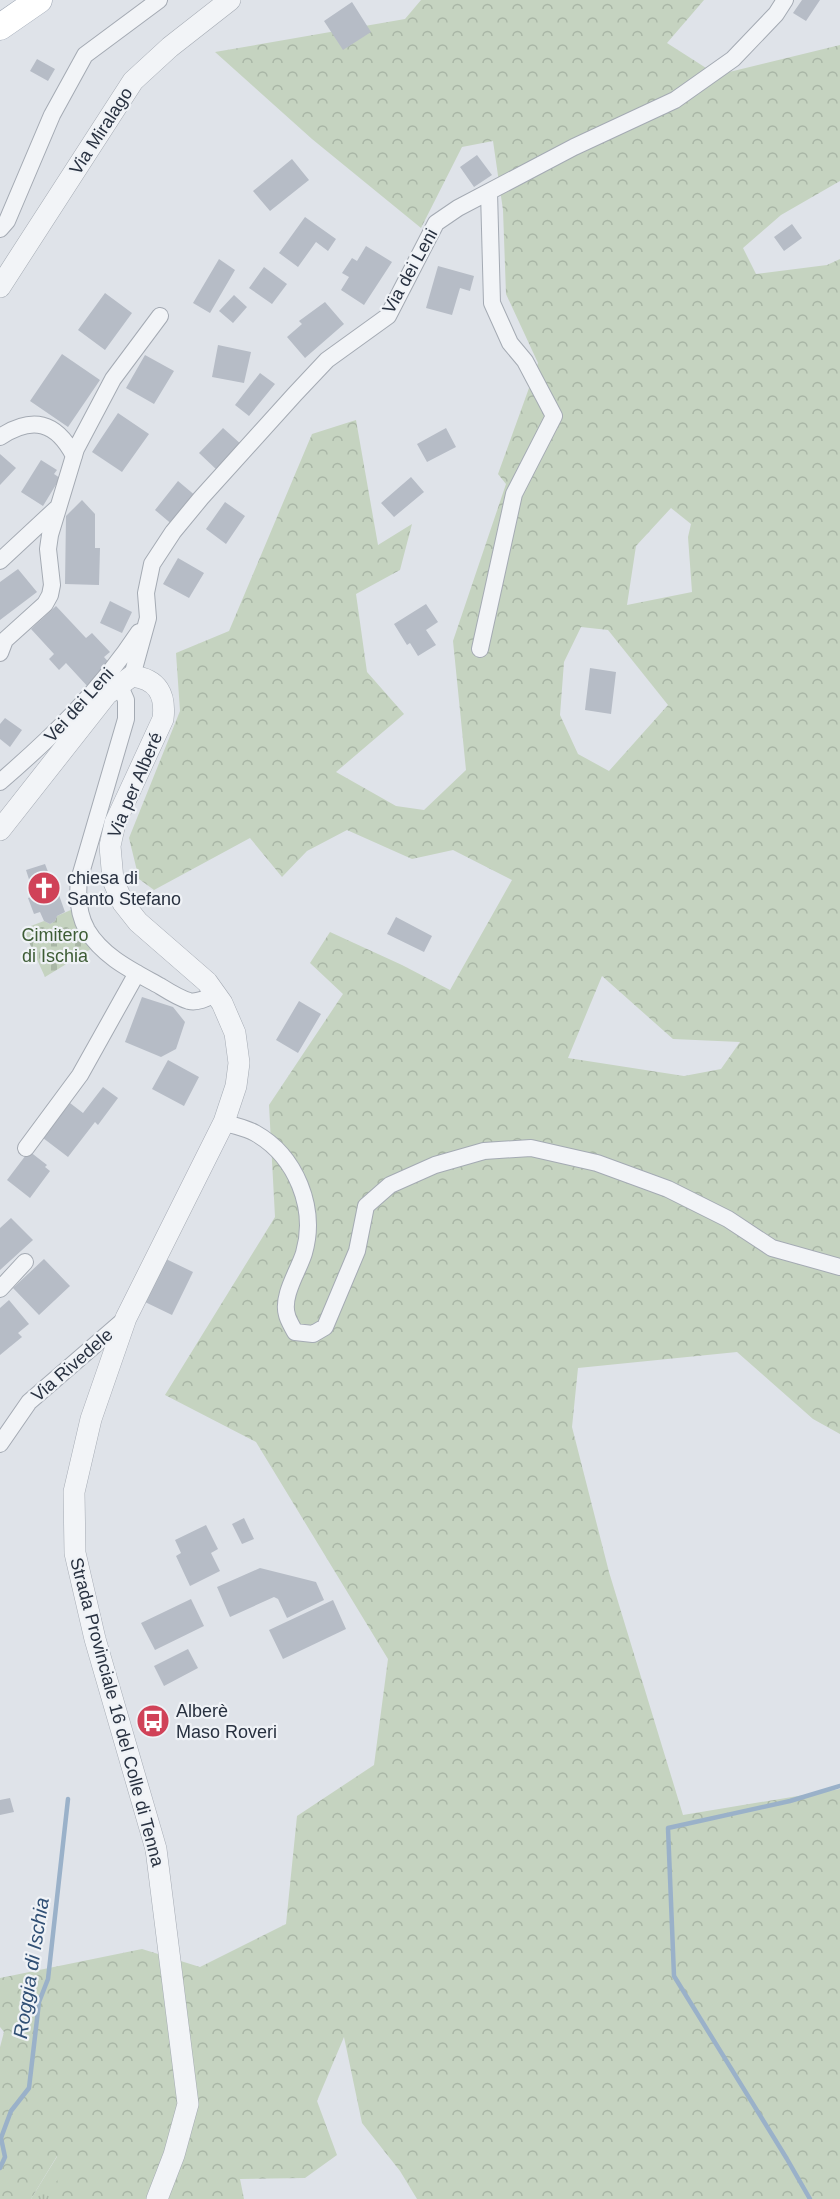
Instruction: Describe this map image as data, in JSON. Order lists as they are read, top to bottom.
{
  "streets": {
    "street": [
      "Via Miralago",
      "Via dei Leni",
      "Vei dei Leni",
      "Via per Alberé",
      "Via Rivedele",
      "Strada Provinciale 16 del Colle di Tenna"
    ]
  },
  "crossings": [
    ["Via dei Leni", "Vei dei Leni"],
    ["Via dei Leni", "Via per Alberé"],
    ["Via per Alberé", "Strada Provinciale 16 del Colle di Tenna"],
    ["Via Rivedele", "Strada Provinciale 16 del Colle di Tenna"]
  ],
  "water": ["Roggia di Ischia"],
  "parks": ["Cimitero di Ischia"],
  "places": {
    "church": ["chiesa di Santo Stefano"],
    "bus stop": ["Alberè Maso Roveri"]
  }
}
